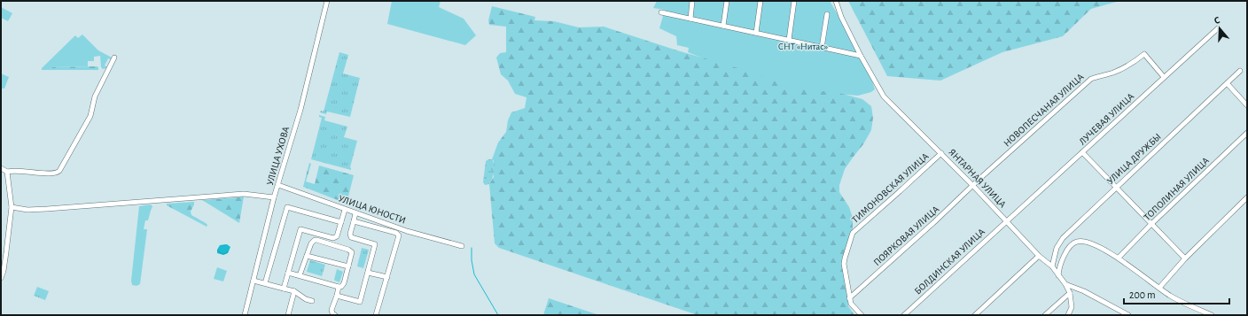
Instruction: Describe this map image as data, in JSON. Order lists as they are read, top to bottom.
{
  "streets": {
    "street": [
      "НОВОПЕСЧАНАЯ УЛИЦА",
      "ЛУЧЕВАЯ УЛИЦА",
      "УЛИЦА УХОВА",
      "УЛИЦА ДРУЖБЫ",
      "ЯНТАРНАЯ УЛИЦА",
      "ТИМОНОВСКАЯ УЛИЦА",
      "ТОПОЛИНАЯ УЛИЦА",
      "УЛИЦА ЮНОСТИ",
      "ПОЯРКОВАЯ УЛИЦА",
      "БОЛДИНСКАЯ УЛИЦА"
    ]
  },
  "crossings": [
    ["НОВОПЕСЧАНАЯ УЛИЦА", "ЛУЧЕВАЯ УЛИЦА"],
    ["НОВОПЕСЧАНАЯ УЛИЦА", "ЯНТАРНАЯ УЛИЦА"],
    ["НОВОПЕСЧАНАЯ УЛИЦА", "ПОЯРКОВАЯ УЛИЦА"],
    ["ЛУЧЕВАЯ УЛИЦА", "ЯНТАРНАЯ УЛИЦА"],
    ["ЛУЧЕВАЯ УЛИЦА", "БОЛДИНСКАЯ УЛИЦА"],
    ["УЛИЦА УХОВА", "УЛИЦА ЮНОСТИ"],
    ["УЛИЦА ДРУЖБЫ", "ЯНТАРНАЯ УЛИЦА"],
    ["ЯНТАРНАЯ УЛИЦА", "ТИМОНОВСКАЯ УЛИЦА"],
    ["ЯНТАРНАЯ УЛИЦА", "ПОЯРКОВАЯ УЛИЦА"],
    ["ЯНТАРНАЯ УЛИЦА", "БОЛДИНСКАЯ УЛИЦА"],
    ["ТИМОНОВСКАЯ УЛИЦА", "ПОЯРКОВАЯ УЛИЦА"]
  ],
  "parks": ["СНТ «Нитас»"],
  "scale_bar": "200 m",
  "north": "top"
}
